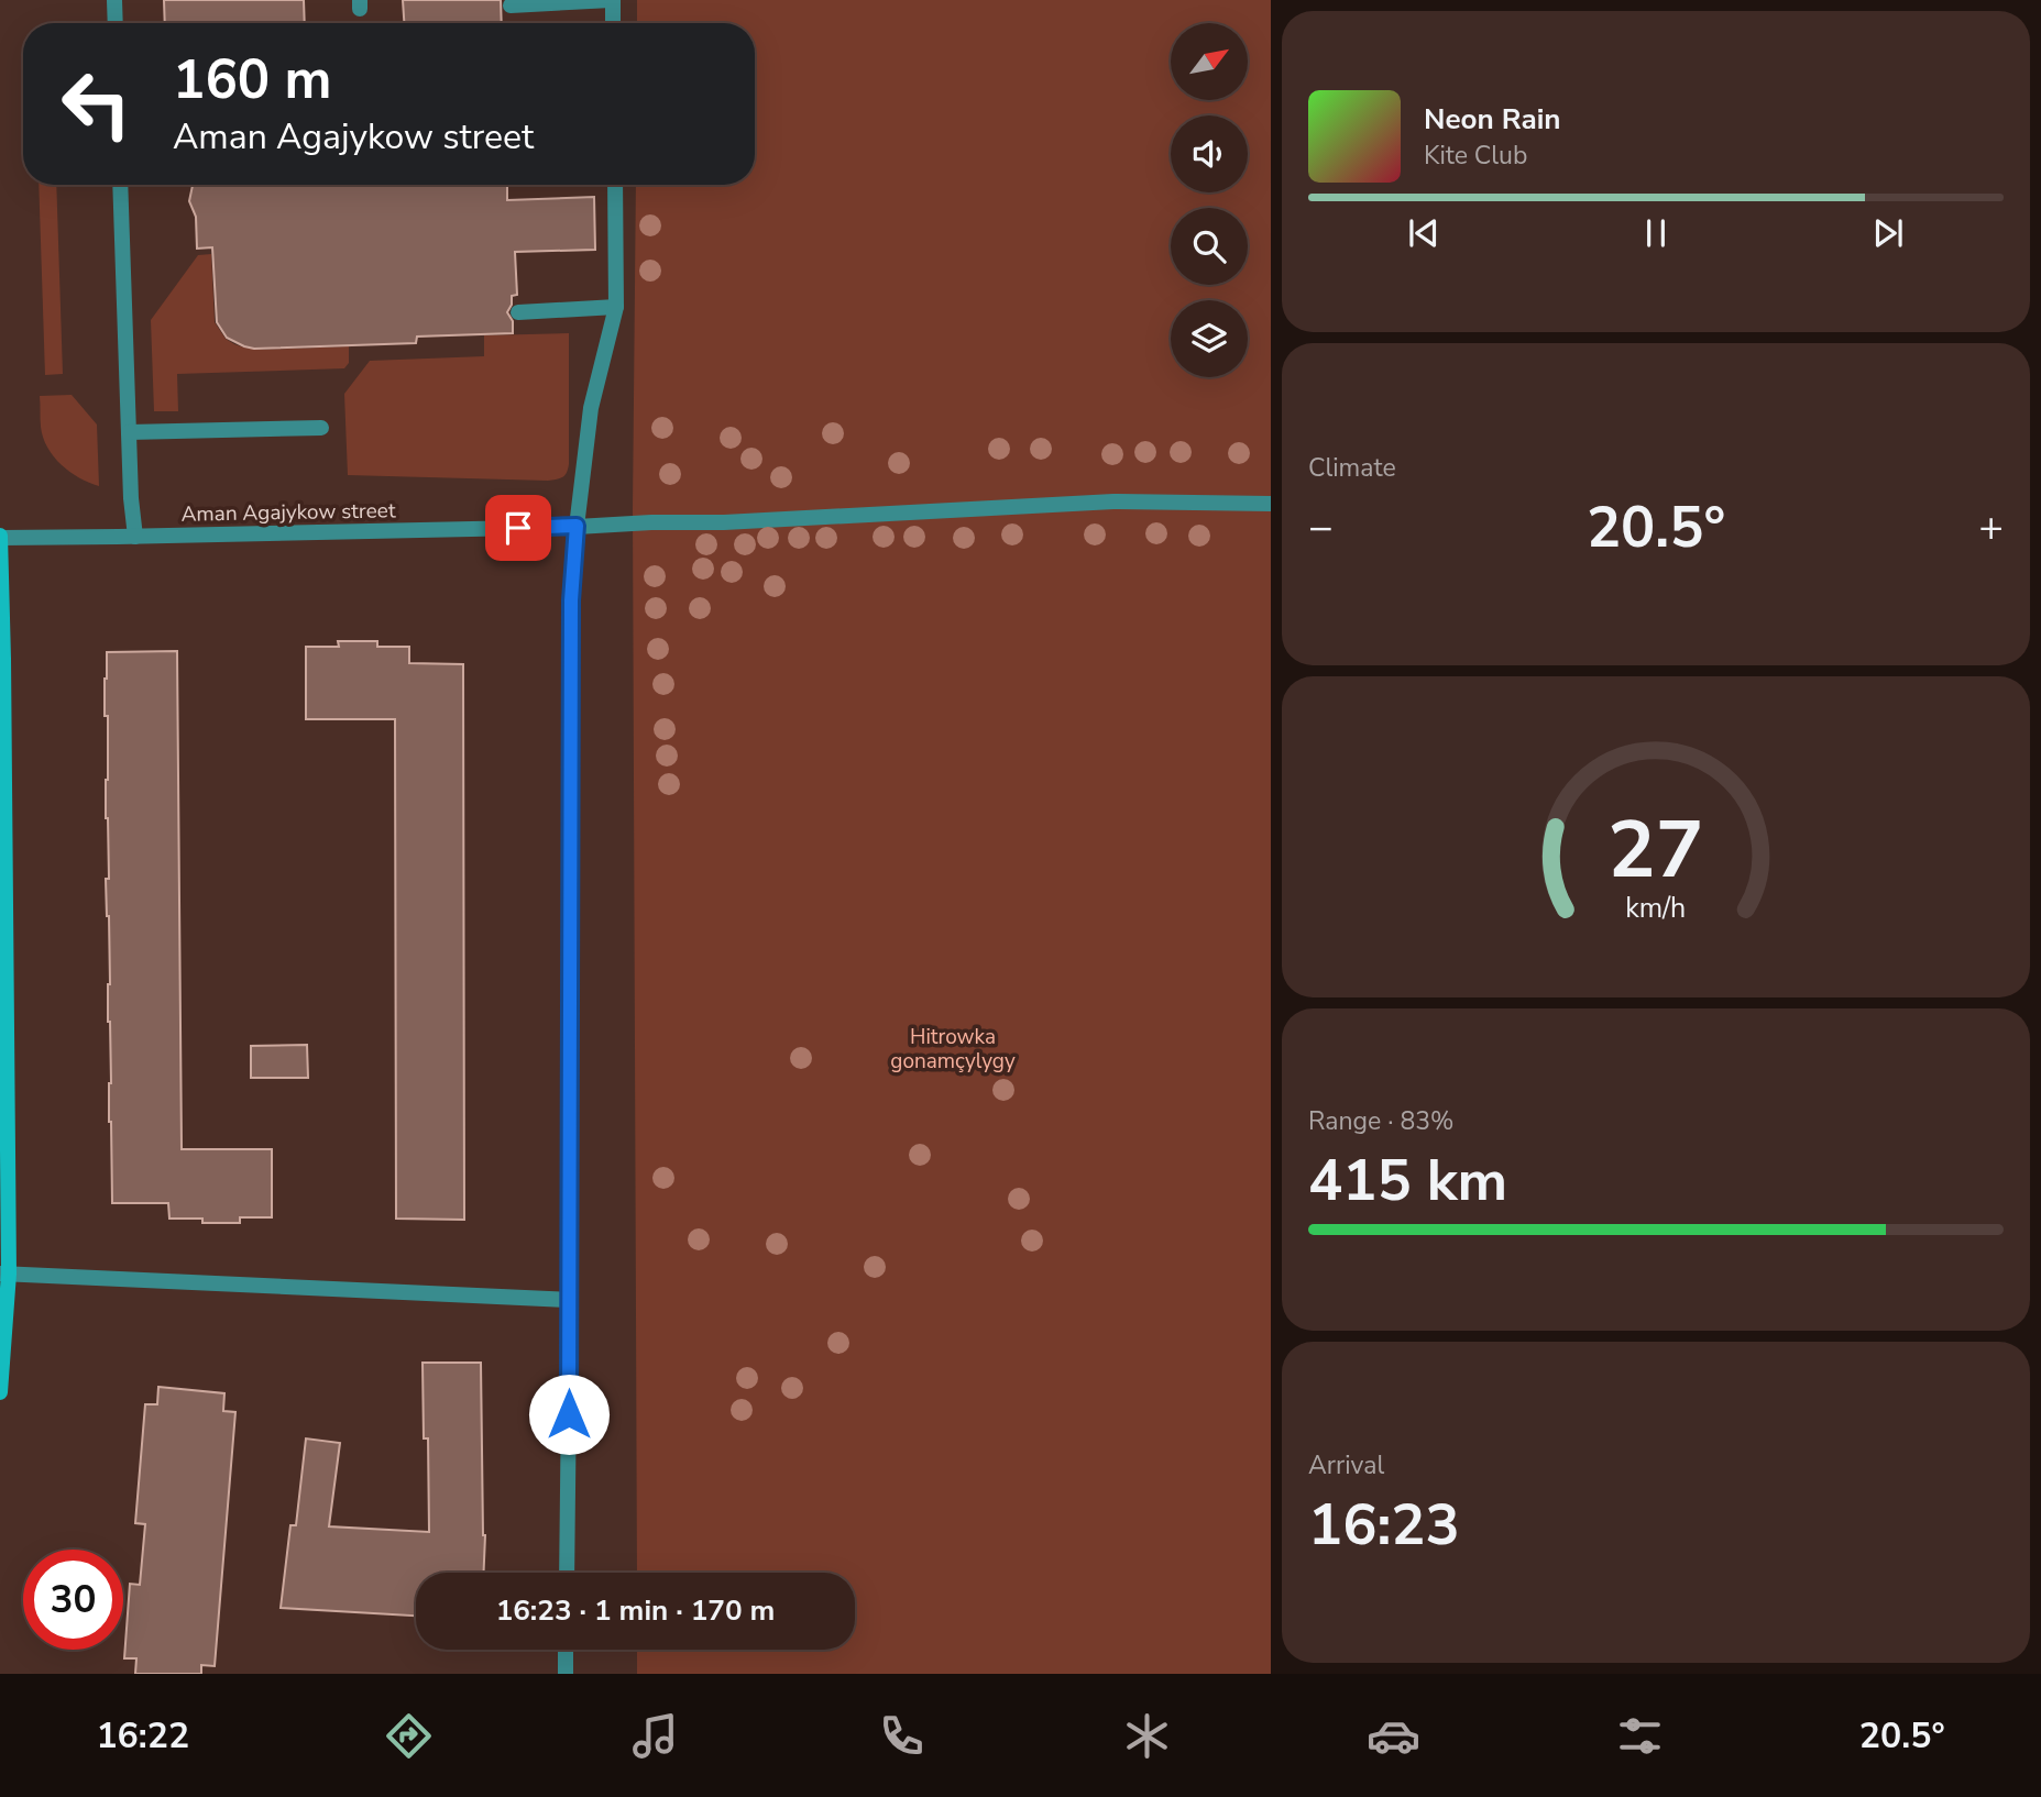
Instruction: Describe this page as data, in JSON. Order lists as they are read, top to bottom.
{
  "streets": {
    "street": ["Aman Agajykow street"]
  },
  "parks": ["Hitrowka gonamçylygy"],
  "north": "top right",
  "page": {
    "turn": ["160 m", "Aman Agajykow street"],
    "song": ["Neon Rain", "Kite Club"],
    "tile": [
      "Climate",
      ["Range · 83%", "415 km"],
      ["Arrival", "16:23"]
    ],
    "heat": ["−", "20.5°", "+"],
    "limit": "30",
    "trip": "16:23 · 1 min · 170 m",
    "tabs": ["16:22", "20.5°"],
    "gauge": ["27", "km/h"]
  }
}
